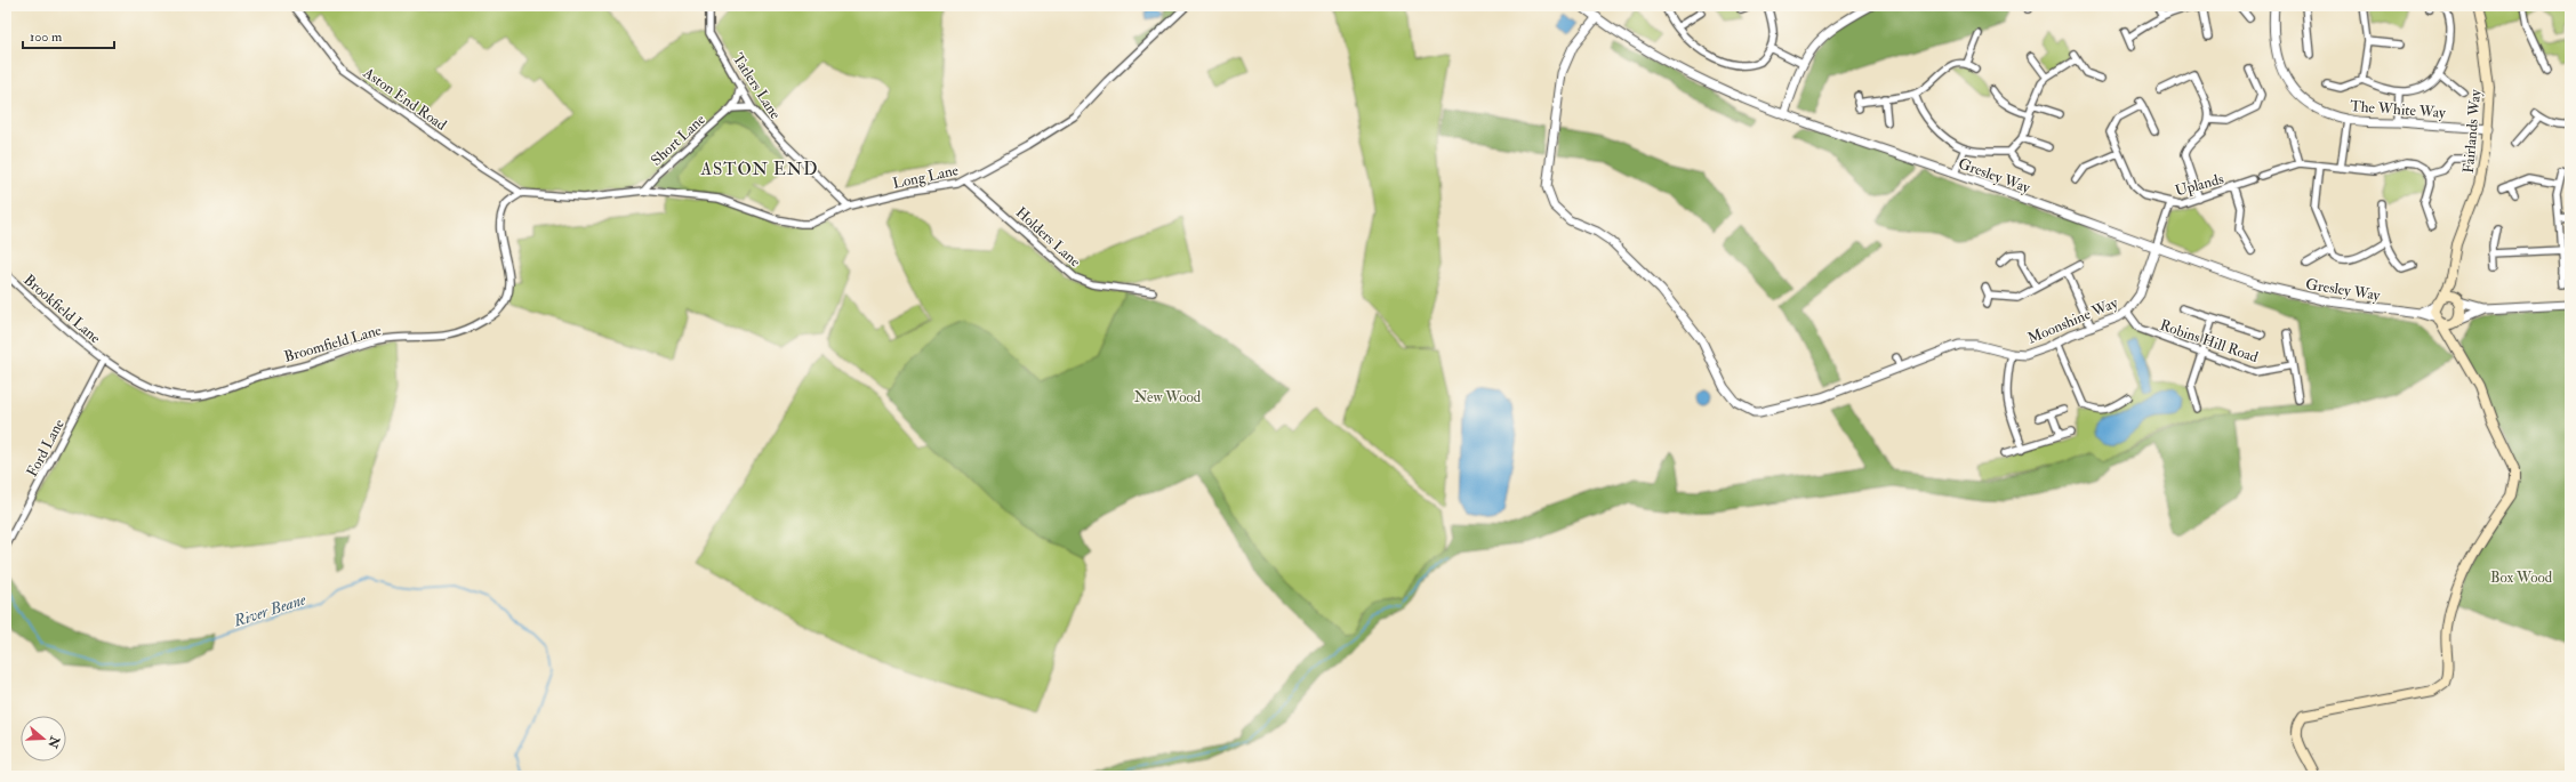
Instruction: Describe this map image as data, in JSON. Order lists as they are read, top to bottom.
{
  "streets": {
    "main road": ["Fairlands Way"],
    "street": [
      "Tatlers Lane",
      "Aston End Road",
      "The White Way",
      "Short Lane",
      "Gresley Way",
      "Long Lane",
      "Uplands",
      "Holders Lane",
      "Brookfield Lane",
      "Moonshine Way",
      "Robins Hill Road",
      "Broomfield Lane",
      "Ford Lane"
    ]
  },
  "crossings": [
    ["Tatlers Lane", "Short Lane"],
    ["Tatlers Lane", "Long Lane"],
    ["Aston End Road", "Long Lane"],
    ["Aston End Road", "Broomfield Lane"],
    ["The White Way", "Fairlands Way"],
    ["Fairlands Way", "Gresley Way"],
    ["Short Lane", "Long Lane"],
    ["Gresley Way", "Uplands"],
    ["Gresley Way", "Moonshine Way"],
    ["Long Lane", "Holders Lane"],
    ["Long Lane", "Broomfield Lane"],
    ["Uplands", "Moonshine Way"],
    ["Brookfield Lane", "Broomfield Lane"],
    ["Brookfield Lane", "Ford Lane"],
    ["Moonshine Way", "Robins Hill Road"],
    ["Broomfield Lane", "Ford Lane"]
  ],
  "districts": ["ASTON END"],
  "water": ["River Beane"],
  "parks": ["New Wood", "Box Wood"],
  "scale_bar": "100 m",
  "north": "right"
}
